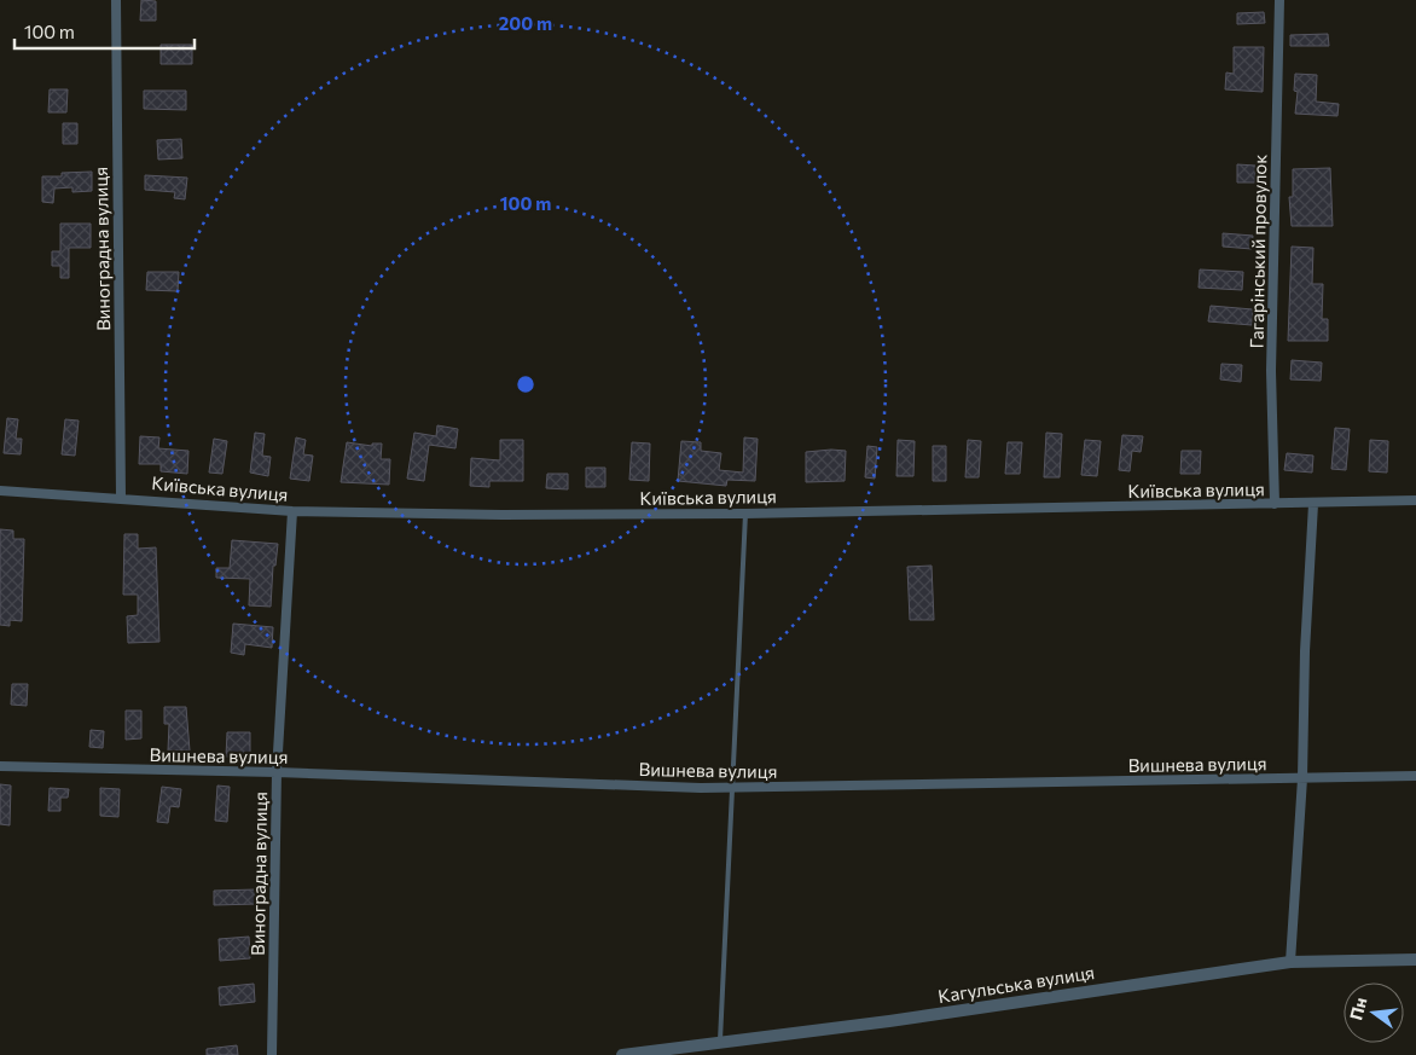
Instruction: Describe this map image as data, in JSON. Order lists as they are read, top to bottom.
{
  "streets": {
    "street": [
      "Виноградна вулиця",
      "Гагарінський провулок",
      "Київська вулиця",
      "Вишнева вулиця",
      "Кагульська вулиця"
    ]
  },
  "crossings": [
    ["Виноградна вулиця", "Київська вулиця"],
    ["Виноградна вулиця", "Вишнева вулиця"],
    ["Гагарінський провулок", "Київська вулиця"]
  ],
  "scale_bar": "100 m",
  "north": "left",
  "rings": ["200 m", "100 m"]
}
